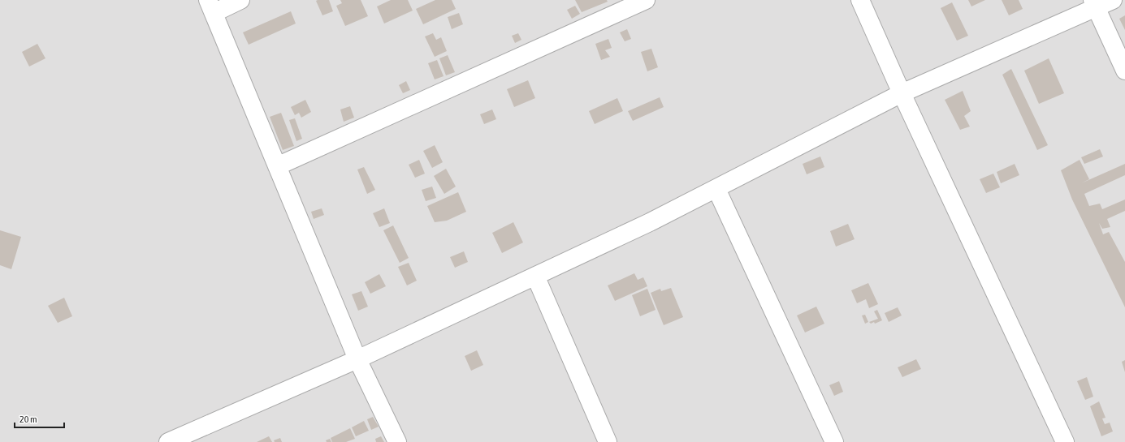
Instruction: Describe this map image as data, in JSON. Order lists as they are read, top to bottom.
{
  "scale_bar": "20 m"
}
